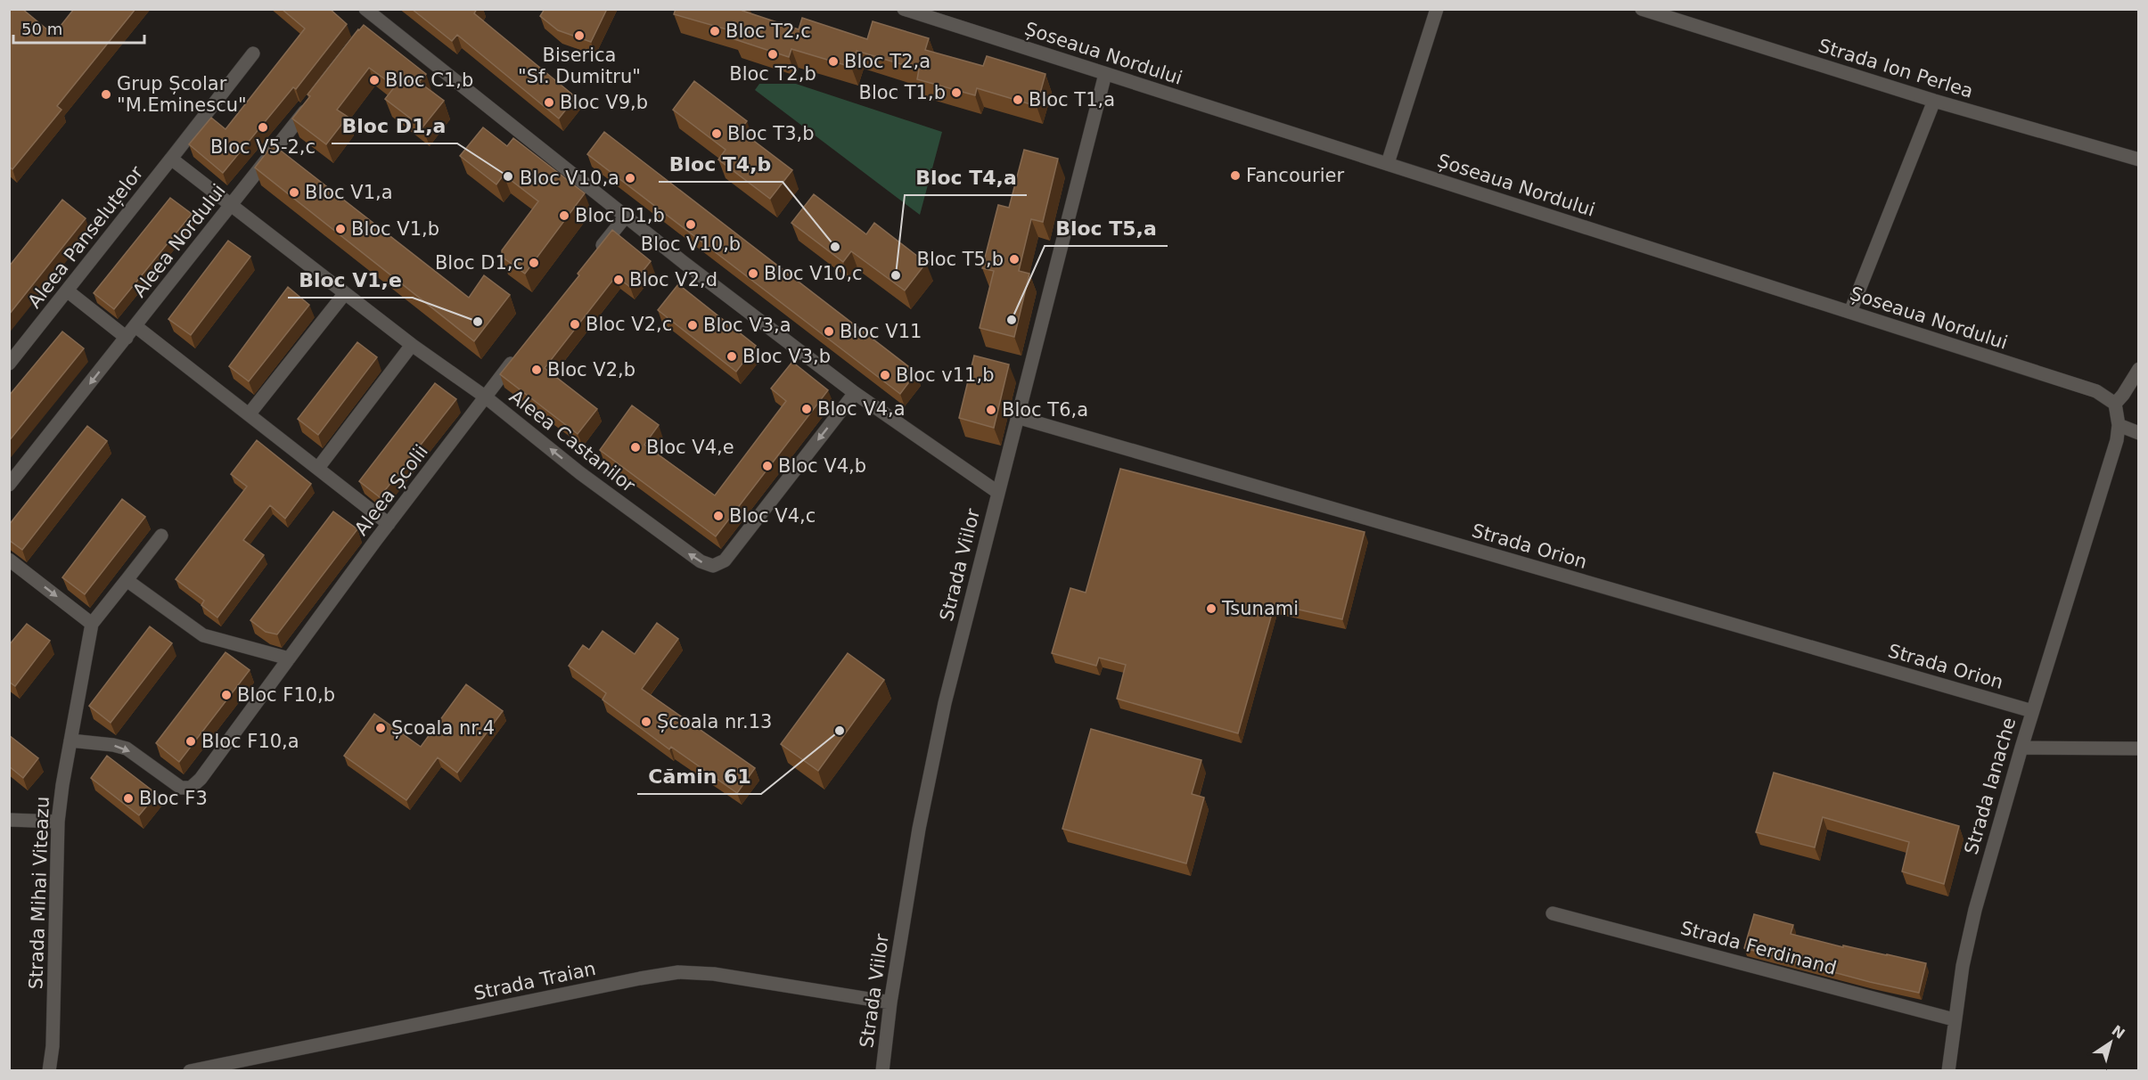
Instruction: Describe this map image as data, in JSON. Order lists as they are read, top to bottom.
{
  "streets": {
    "street": [
      "Șoseaua Nordului",
      "Strada Ion Perlea",
      "Aleea Panseluțelor",
      "Aleea Nordului",
      "Aleea Castanilor",
      "Aleea Școlii",
      "Strada Orion",
      "Strada Viilor",
      "Strada Ianache",
      "Strada Mihai Viteazu",
      "Strada Ferdinand",
      "Strada Traian"
    ]
  },
  "crossings": [
    ["Șoseaua Nordului", "Strada Viilor"],
    ["Șoseaua Nordului", "Strada Ianache"],
    ["Aleea Nordului", "Aleea Castanilor"],
    ["Aleea Castanilor", "Aleea Școlii"],
    ["Aleea Școlii", "Strada Mihai Viteazu"],
    ["Strada Orion", "Strada Viilor"],
    ["Strada Orion", "Strada Ianache"],
    ["Strada Viilor", "Strada Traian"],
    ["Strada Ianache", "Strada Ferdinand"]
  ],
  "one_way": ["Aleea Nordului"],
  "places": [
    "Bloc T2,c",
    "Biserica \"Sf. Dumitru\"",
    "Bloc T2,b",
    "Bloc T2,a",
    "Bloc C1,b",
    "Bloc T1,b",
    "Grup Școlar \"M.Eminescu\"",
    "Bloc T1,a",
    "Bloc V9,b",
    "Bloc V5-2,c",
    "Bloc T3,b",
    "Fancourier",
    "Bloc D1,a",
    "Bloc V10,a",
    "Bloc V1,a",
    "Bloc D1,b",
    "Bloc V10,b",
    "Bloc V1,b",
    "Bloc T4,b",
    "Bloc T5,b",
    "Bloc D1,c",
    "Bloc V10,c",
    "Bloc T4,a",
    "Bloc V2,d",
    "Bloc T5,a",
    "Bloc V1,e",
    "Bloc V2,c",
    "Bloc V3,a",
    "Bloc V11",
    "Bloc V3,b",
    "Bloc V2,b",
    "Bloc v11,b",
    "Bloc V4,a",
    "Bloc T6,a",
    "Bloc V4,e",
    "Bloc V4,b",
    "Bloc V4,c",
    "Tsunami",
    "Bloc F10,b",
    "Școala nr.13",
    "Școala nr.4",
    "Cămin 61",
    "Bloc F10,a",
    "Bloc F3"
  ],
  "scale_bar": "50 m",
  "north": "top right"
}
